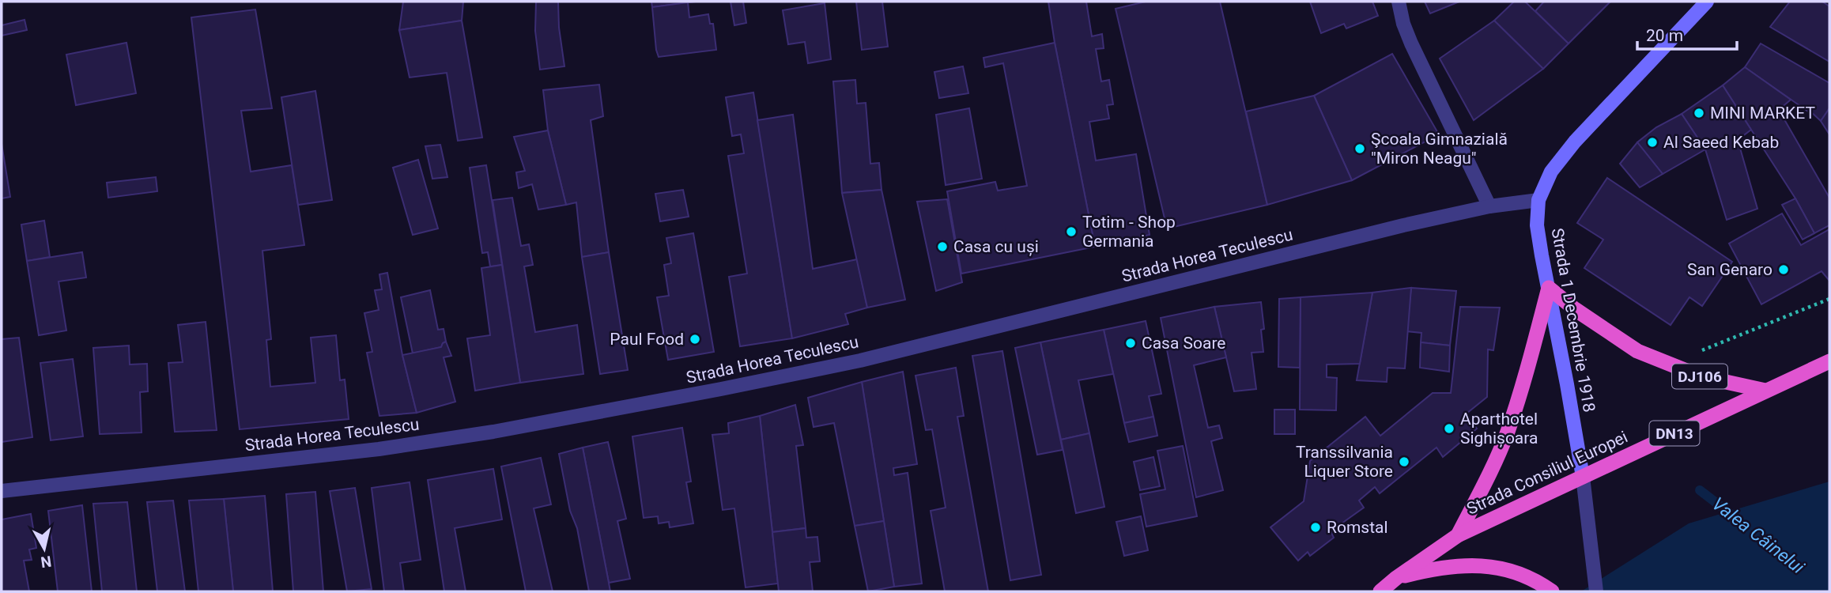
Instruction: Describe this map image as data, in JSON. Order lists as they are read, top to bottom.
{
  "streets": {
    "highway": ["DJ106", "DN13", "Strada Consiliul Europei"],
    "main road": ["Strada 1 Decembrie 1918"],
    "street": ["Strada Horea Teculescu"]
  },
  "crossings": [
    ["Strada Horea Teculescu", "Strada 1 Decembrie 1918"],
    ["Strada 1 Decembrie 1918", "DJ106"],
    ["Strada 1 Decembrie 1918", "Strada Consiliul Europei"],
    ["DJ106", "Strada Consiliul Europei"]
  ],
  "water": ["Valea Câinelui"],
  "places": [
    "MINI MARKET",
    "Al Saeed Kebab",
    "Şcoala Gimnazială \"Miron Neagu\"",
    "Totim - Shop Germania",
    "Casa cu uși",
    "San Genaro",
    "Paul Food",
    "Casa Soare",
    "Aparthotel Sighișoara",
    "Transsilvania Liquer Store",
    "Romstal"
  ],
  "scale_bar": "20 m",
  "north": "bottom"
}
